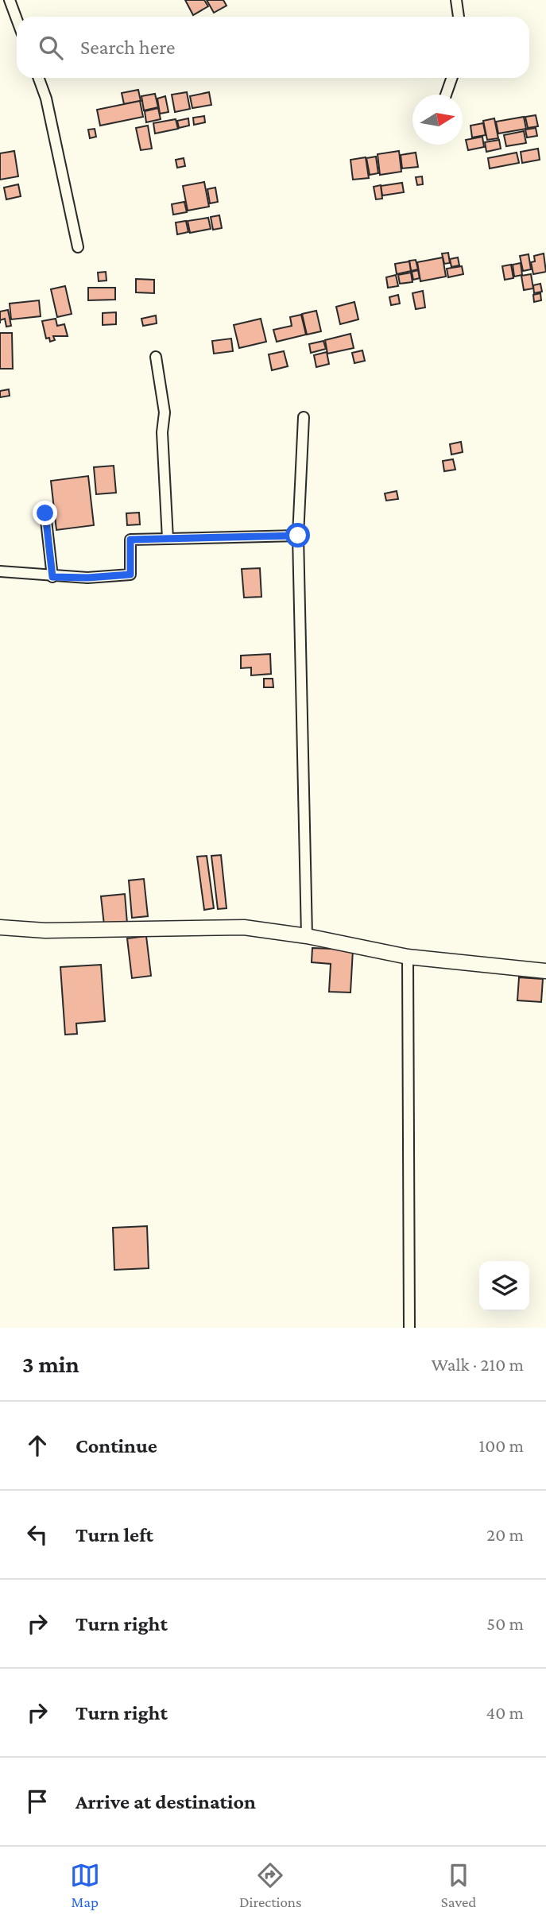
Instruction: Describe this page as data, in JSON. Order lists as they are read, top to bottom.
{
  "north": "right",
  "page": {
    "search": "Search here",
    "heading": ["3 min", "Walk · 210 m"],
    "list": [
      ["Continue", "100 m"],
      ["Turn left", "20 m"],
      ["Turn right", "50 m"],
      ["Turn right", "40 m"],
      "Arrive at destination"
    ],
    "nav": ["Map", "Directions", "Saved"]
  }
}
